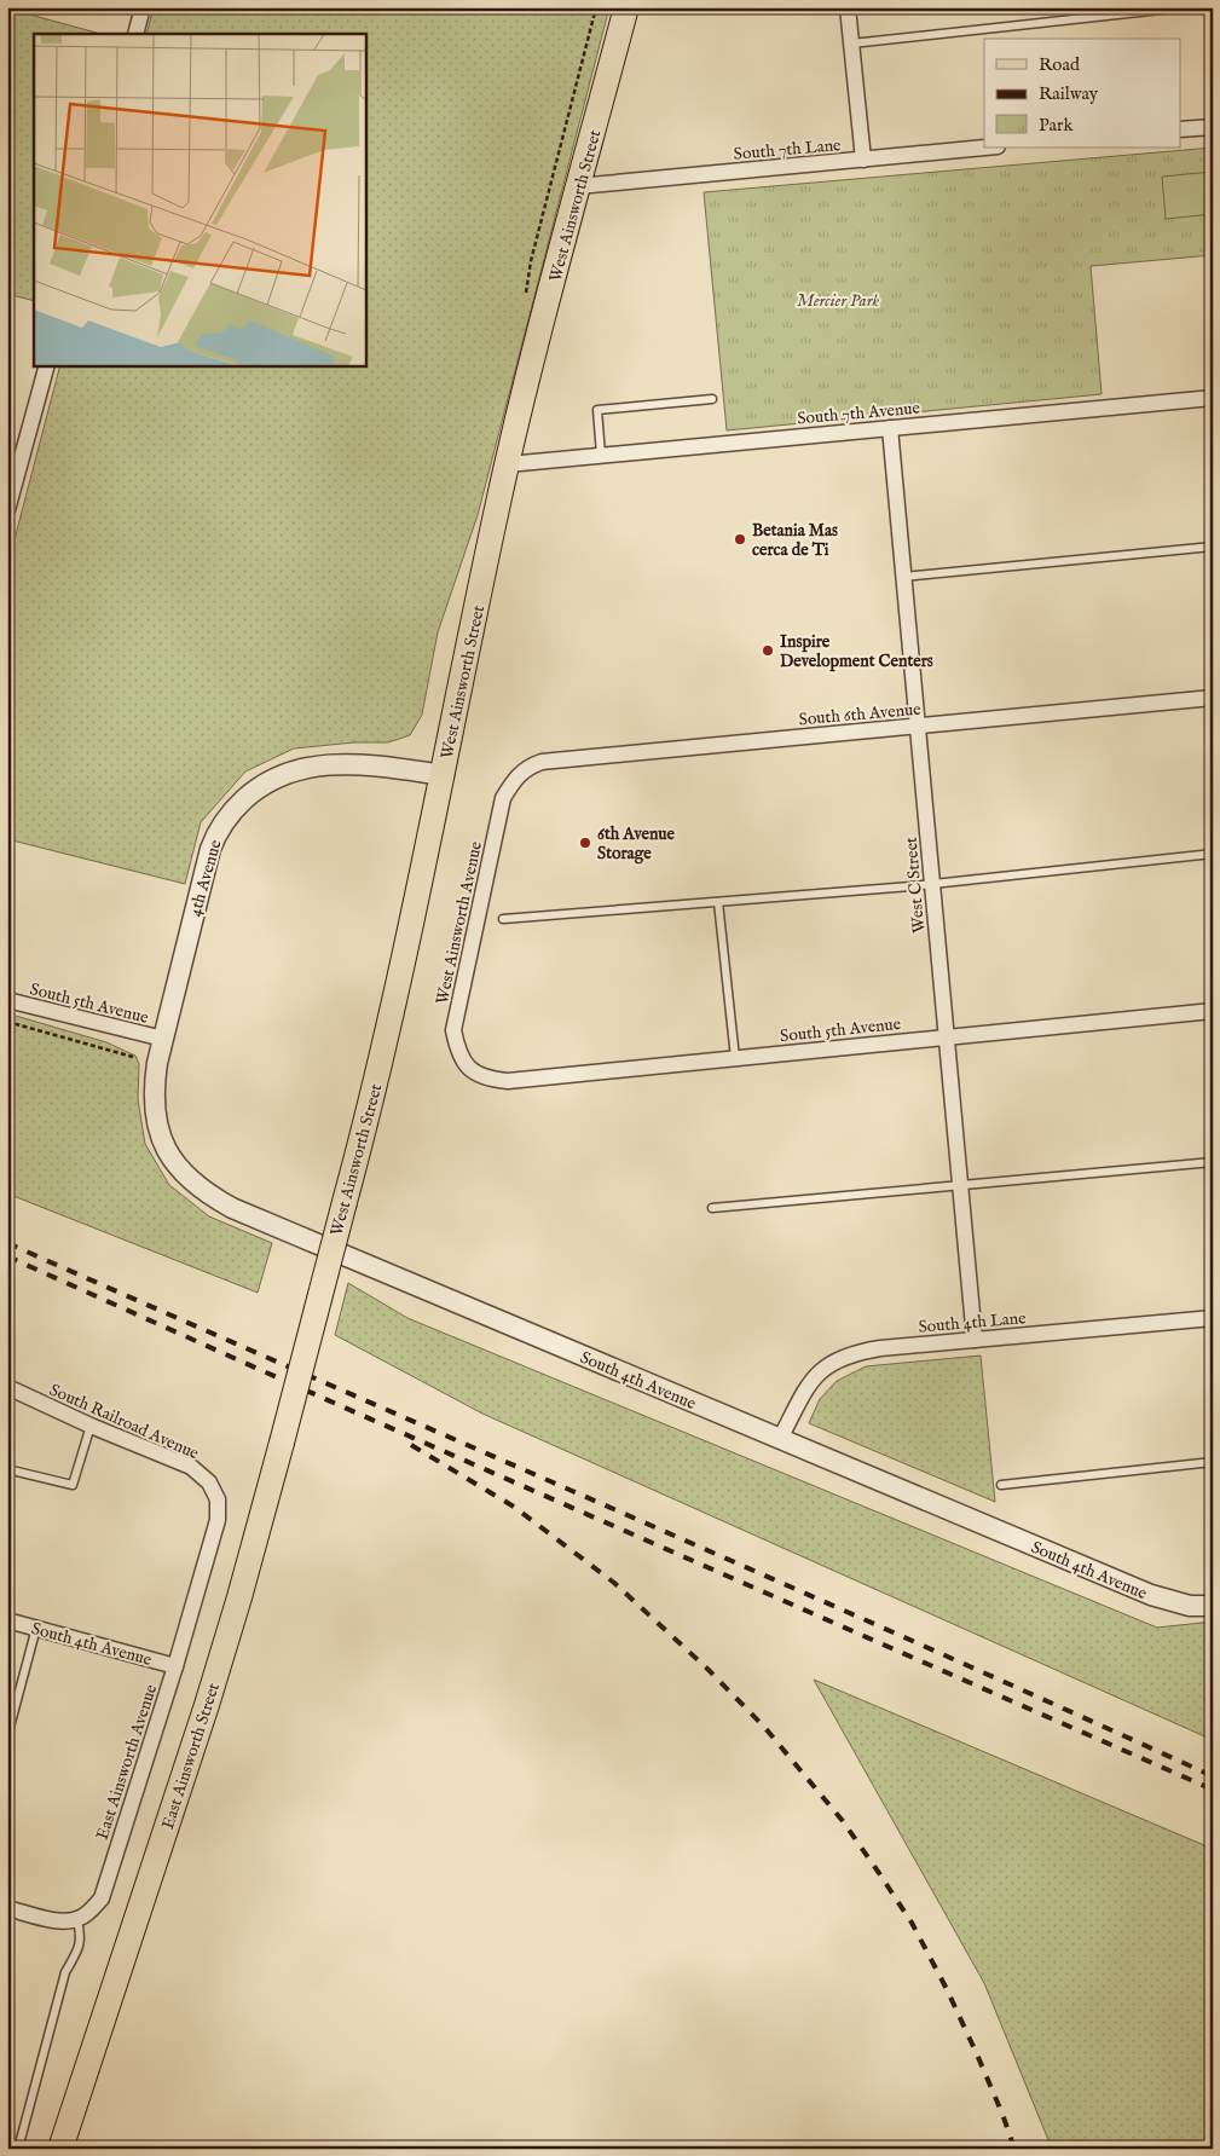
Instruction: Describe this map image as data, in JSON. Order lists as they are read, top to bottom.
{
  "streets": {
    "main road": ["West Ainsworth Street", "East Ainsworth Street"],
    "street": [
      "South 7th Lane",
      "South 7th Avenue",
      "South 6th Avenue",
      "4th Avenue",
      "West C Street",
      "West Ainsworth Avenue",
      "South 5th Avenue",
      "South 4th Lane",
      "South 4th Avenue",
      "South Railroad Avenue",
      "East Ainsworth Avenue"
    ]
  },
  "crossings": [
    ["South 7th Lane", "West Ainsworth Street"],
    ["West Ainsworth Street", "South 7th Avenue"],
    ["West Ainsworth Street", "4th Avenue"],
    ["West Ainsworth Street", "East Ainsworth Street"],
    ["South 7th Avenue", "West C Street"],
    ["South 6th Avenue", "West C Street"],
    ["South 6th Avenue", "West Ainsworth Avenue"],
    ["4th Avenue", "South 5th Avenue"],
    ["4th Avenue", "South 4th Avenue"],
    ["West C Street", "South 5th Avenue"],
    ["West C Street", "South 4th Lane"],
    ["West Ainsworth Avenue", "South 5th Avenue"],
    ["South 4th Lane", "South 4th Avenue"],
    ["South 4th Avenue", "East Ainsworth Avenue"],
    ["South Railroad Avenue", "East Ainsworth Avenue"]
  ],
  "parks": ["Mercier Park"],
  "places": ["Betania Mas cerca de Ti", "Inspire Development Centers", "6th Avenue Storage"],
  "legend": ["Road", "Railway", "Park"]
}
